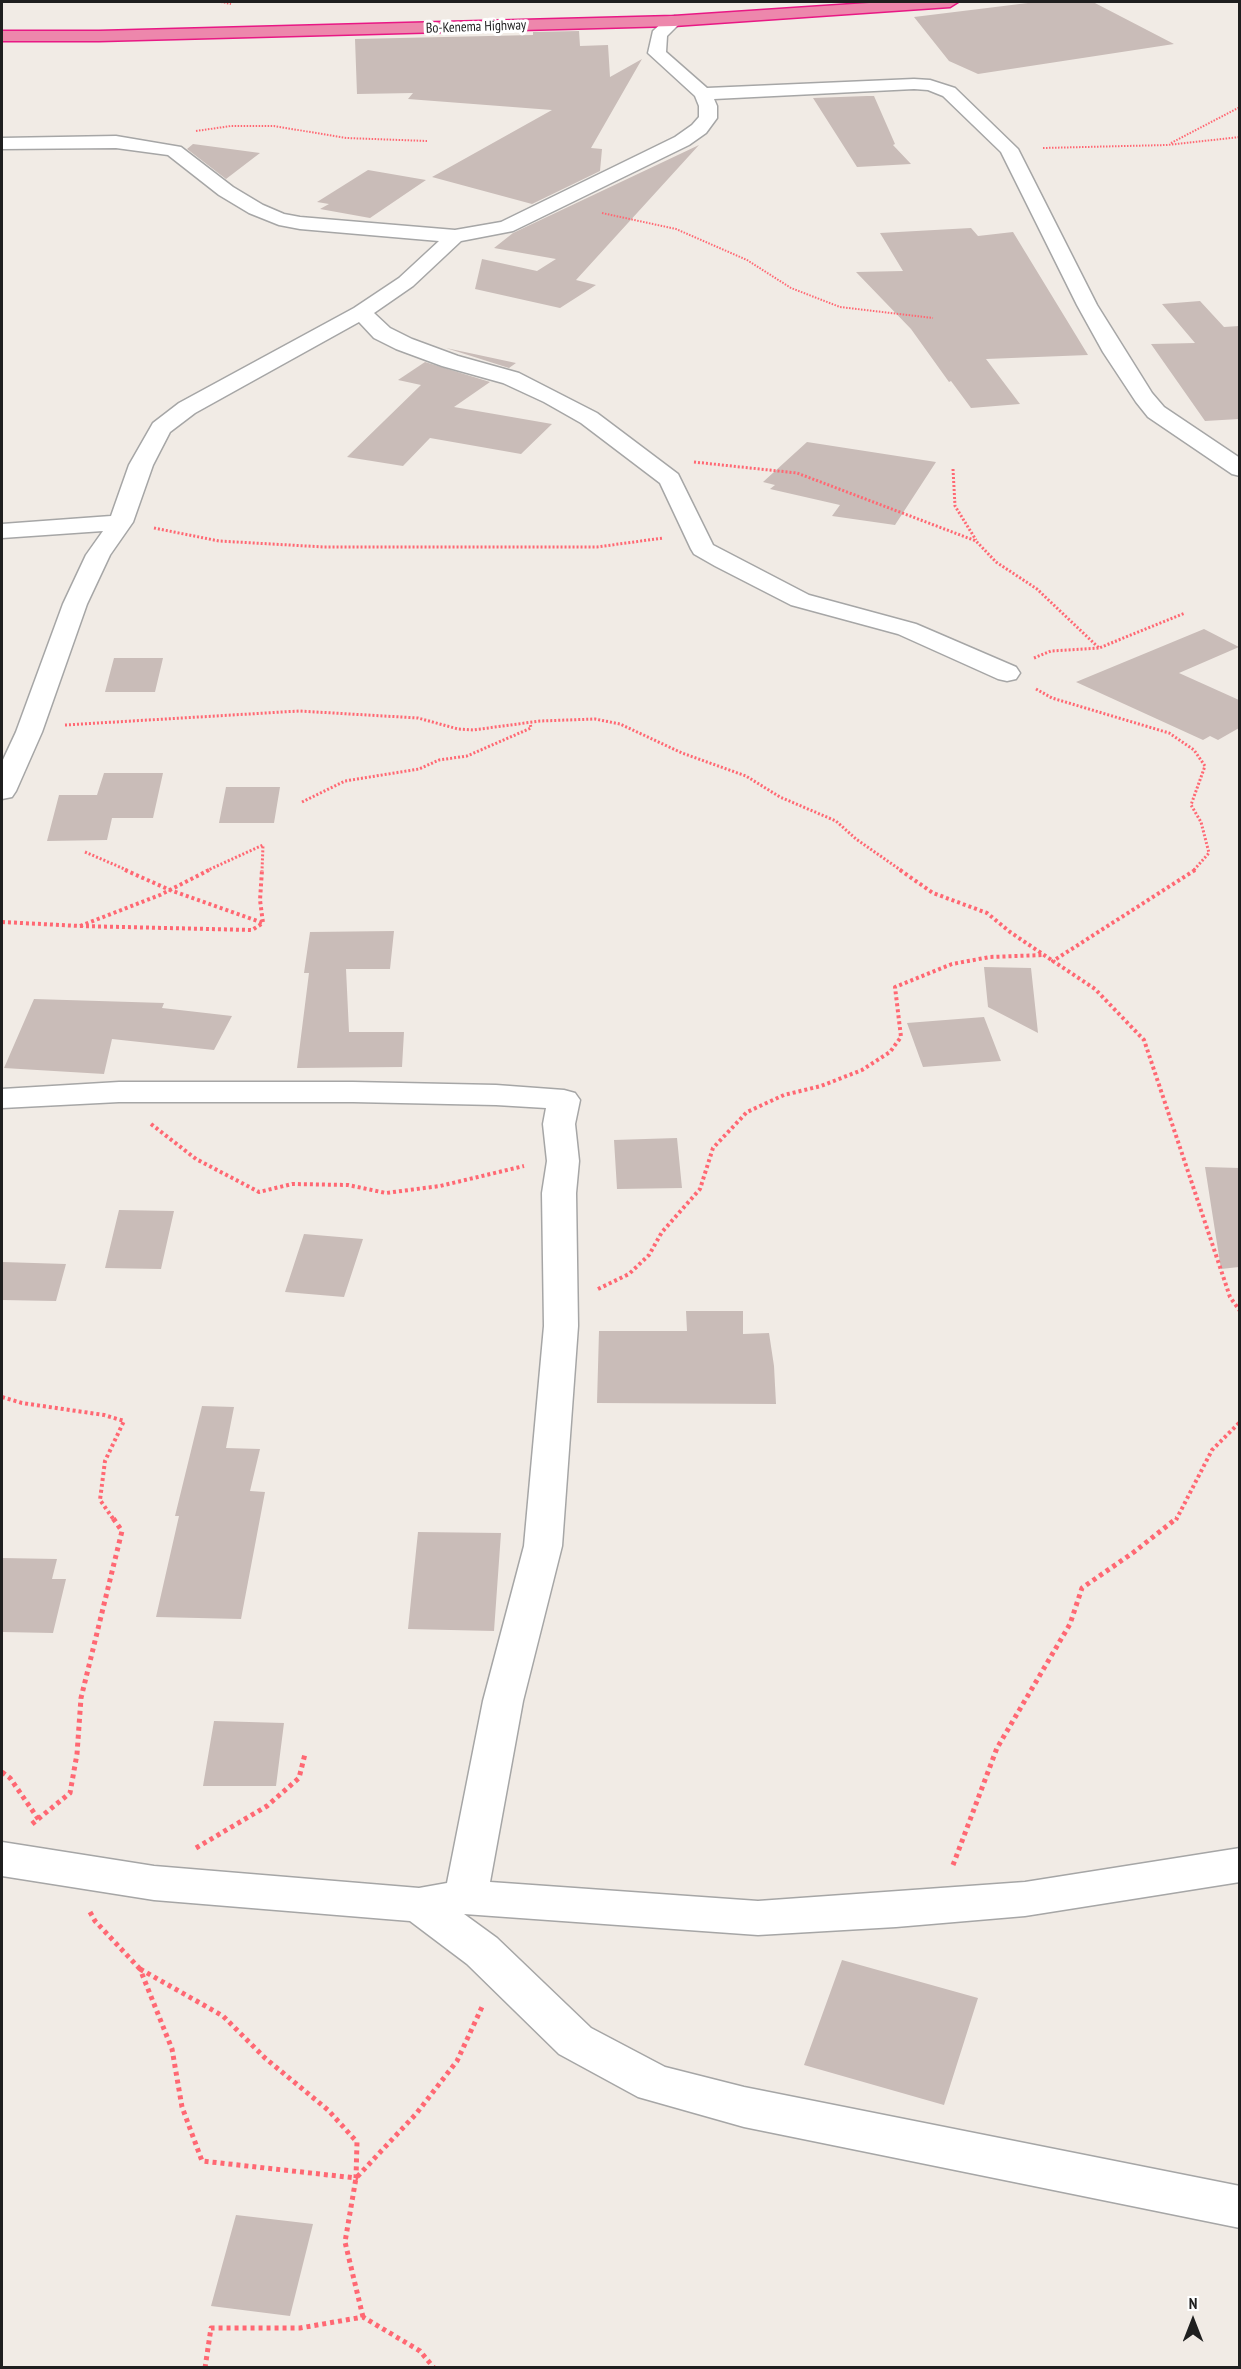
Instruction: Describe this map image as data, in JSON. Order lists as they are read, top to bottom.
{
  "streets": {
    "highway": ["Bo-Kenema Highway"]
  },
  "north": "top"
}
